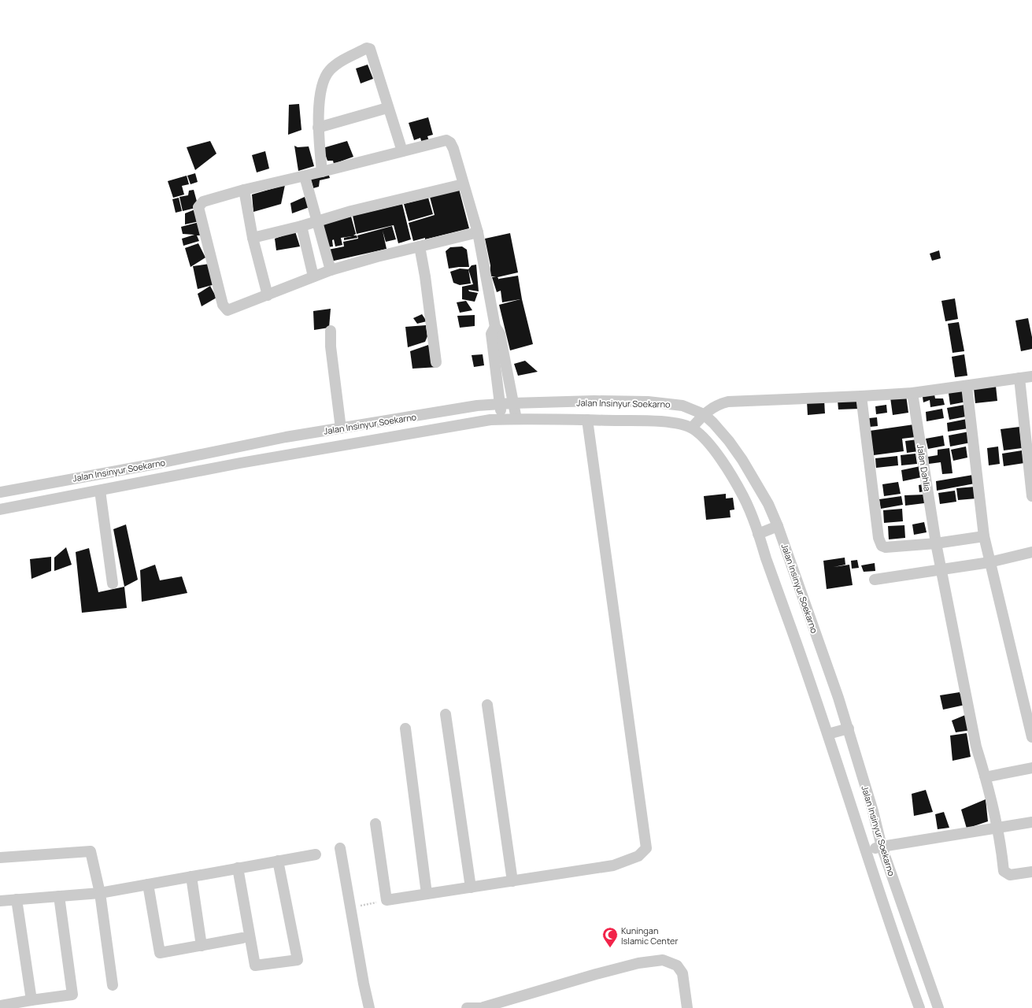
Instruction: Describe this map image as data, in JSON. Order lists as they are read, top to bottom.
{
  "streets": {
    "street": ["Jalan Insinyur Soekarno", "Jalan Dahlia"]
  },
  "places": {
    "mosque": ["Kuningan Islamic Center"]
  }
}
